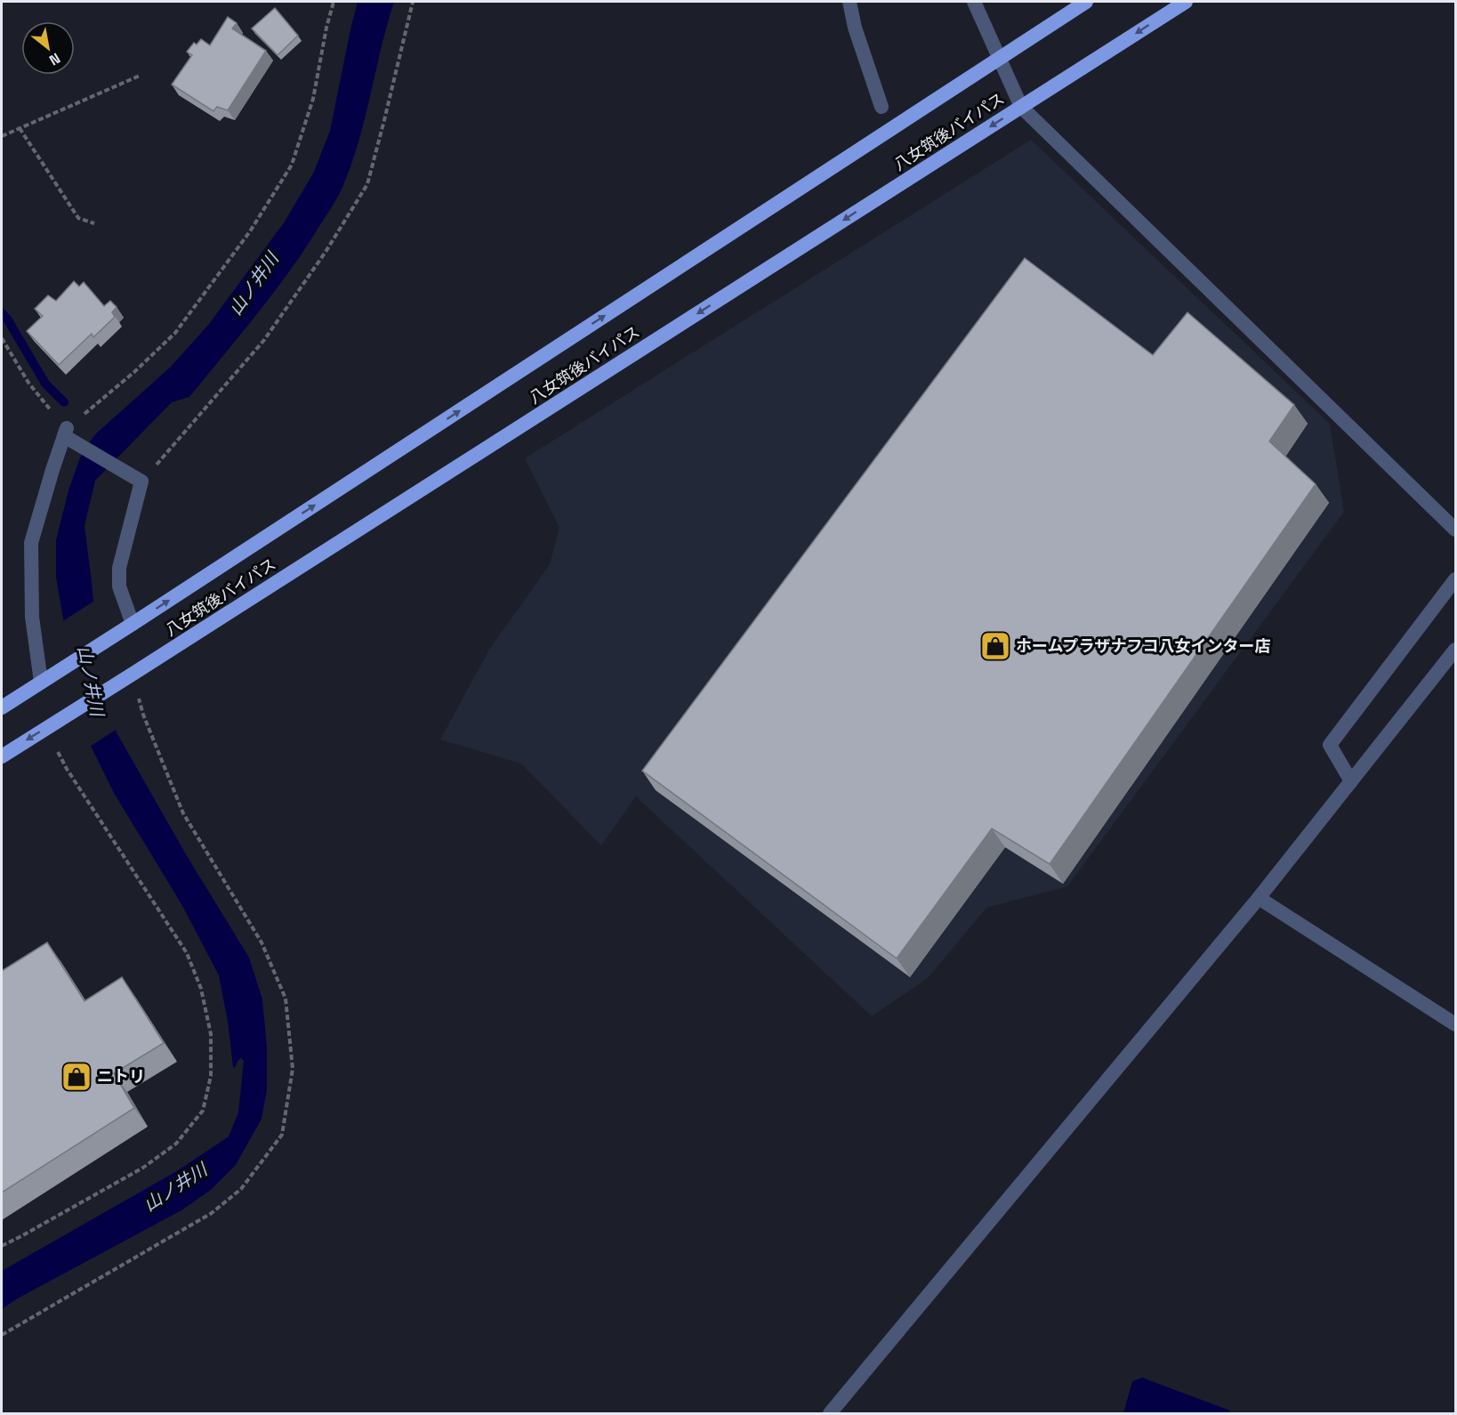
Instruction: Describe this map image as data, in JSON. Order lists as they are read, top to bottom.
{
  "streets": {
    "highway": ["八女筑後バイパス"]
  },
  "water": ["山ノ井川"],
  "places": {
    "shop": ["ホームプラザナフコ八女インター店", "ニトリ"]
  },
  "north": "bottom right"
}
